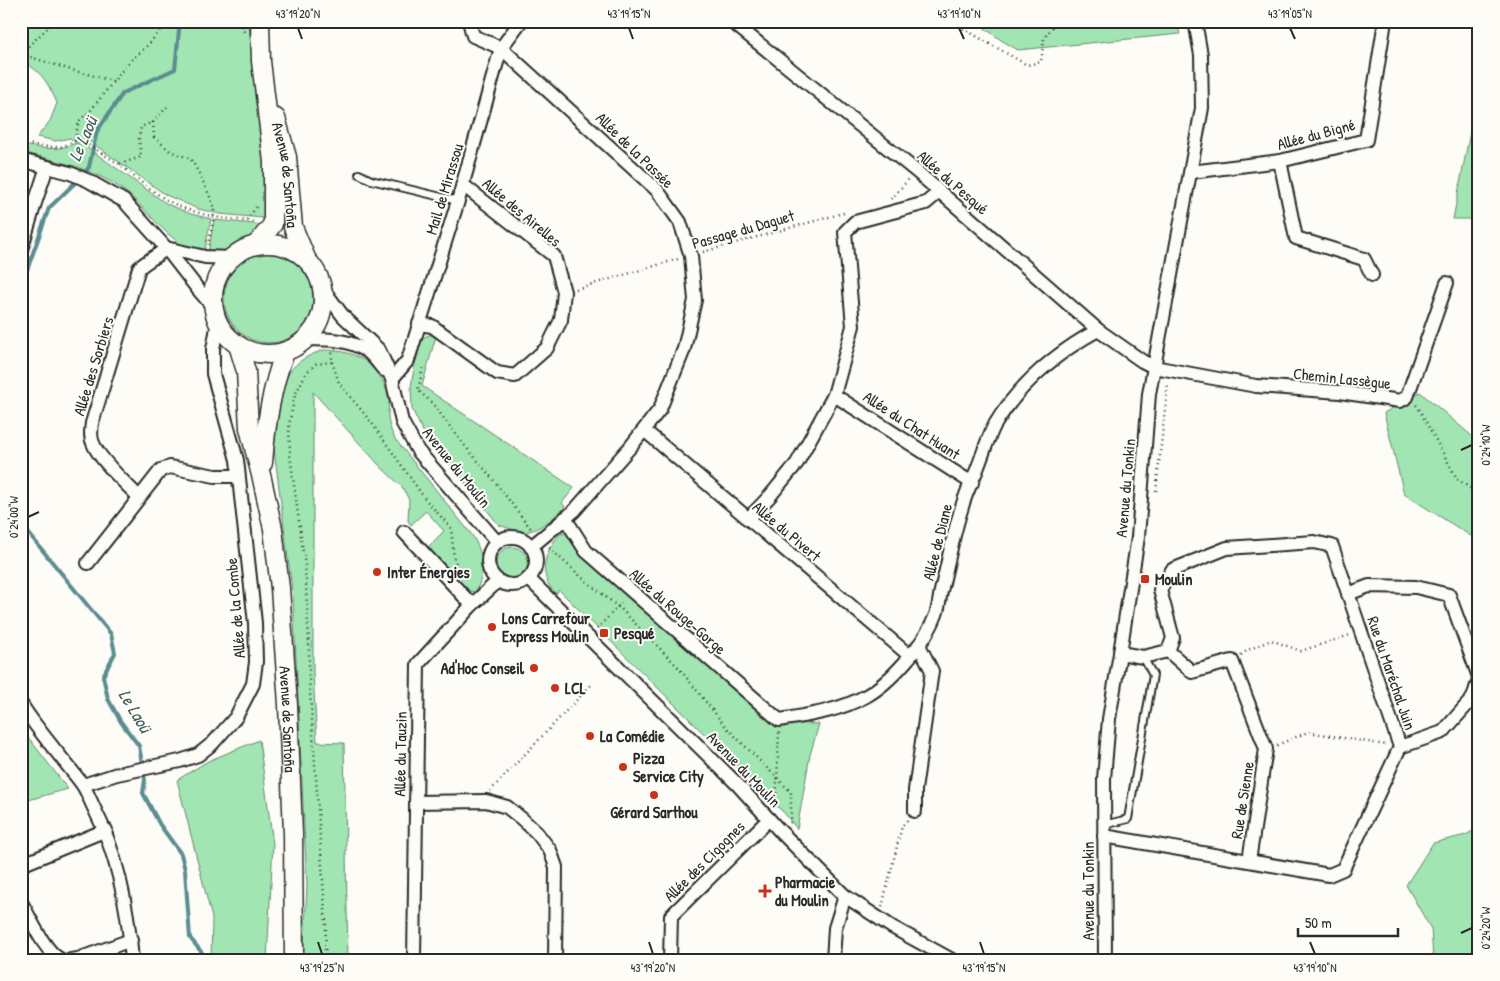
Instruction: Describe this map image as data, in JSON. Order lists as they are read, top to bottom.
{
  "streets": {
    "main road": ["Avenue de Santoña"],
    "street": [
      "Allée du Bigné",
      "Allée de la Passée",
      "Allée du Pesqué",
      "Mail de Mirassou",
      "Allée des Airelles",
      "Allée des Sorbiers",
      "Chemin Lassègue",
      "Allée du Chat Huant",
      "Avenue du Moulin",
      "Avenue du Tonkin",
      "Allée du Pivert",
      "Allée de Diane",
      "Allée de la Combe",
      "Allée du Rouge-Gorge",
      "Rue du Maréchal Juin",
      "Allée du Tauzin",
      "Rue de Sienne",
      "Allée des Cigognes"
    ],
    "path": ["Passage du Daguet"]
  },
  "crossings": [
    ["Allée du Bigné", "Avenue du Tonkin"],
    ["Allée de la Passée", "Mail de Mirassou"],
    ["Allée de la Passée", "Passage du Daguet"],
    ["Allée de la Passée", "Avenue du Moulin"],
    ["Allée de la Passée", "Allée du Pivert"],
    ["Allée de la Passée", "Allée du Rouge-Gorge"],
    ["Allée de la Passée", "Allée du Tauzin"],
    ["Avenue de Santoña", "Avenue du Moulin"],
    ["Avenue de Santoña", "Allée de la Combe"],
    ["Allée du Pesqué", "Chemin Lassègue"],
    ["Allée du Pesqué", "Avenue du Tonkin"],
    ["Allée du Pesqué", "Allée de Diane"],
    ["Mail de Mirassou", "Allée des Airelles"],
    ["Mail de Mirassou", "Avenue du Moulin"],
    ["Allée des Airelles", "Passage du Daguet"],
    ["Chemin Lassègue", "Avenue du Tonkin"],
    ["Allée du Chat Huant", "Allée de Diane"],
    ["Avenue du Moulin", "Allée de la Combe"],
    ["Avenue du Moulin", "Allée du Tauzin"],
    ["Avenue du Moulin", "Allée des Cigognes"],
    ["Avenue du Tonkin", "Rue du Maréchal Juin"],
    ["Allée du Pivert", "Allée de Diane"],
    ["Allée de Diane", "Allée du Rouge-Gorge"],
    ["Rue du Maréchal Juin", "Rue de Sienne"]
  ],
  "water": ["Le Laoü"],
  "places": {
    "other": [
      "Inter Énergies",
      "Lons Carrefour Express Moulin",
      "Ad'Hoc Conseil",
      "LCL",
      "La Comédie",
      "Pizza Service City",
      "Gérard Sarthou"
    ],
    "transit": ["Moulin", "Pesqué"],
    "health": ["Pharmacie du Moulin"]
  },
  "scale_bar": "50 m",
  "coordinates": [
    "43°19'20\"N",
    "43°19'15\"N",
    "43°19'10\"N",
    "43°19'05\"N",
    "0°24'10\"W",
    "0°24'00\"W",
    "0°24'20\"W",
    "43°19'25\"N"
  ]
}
